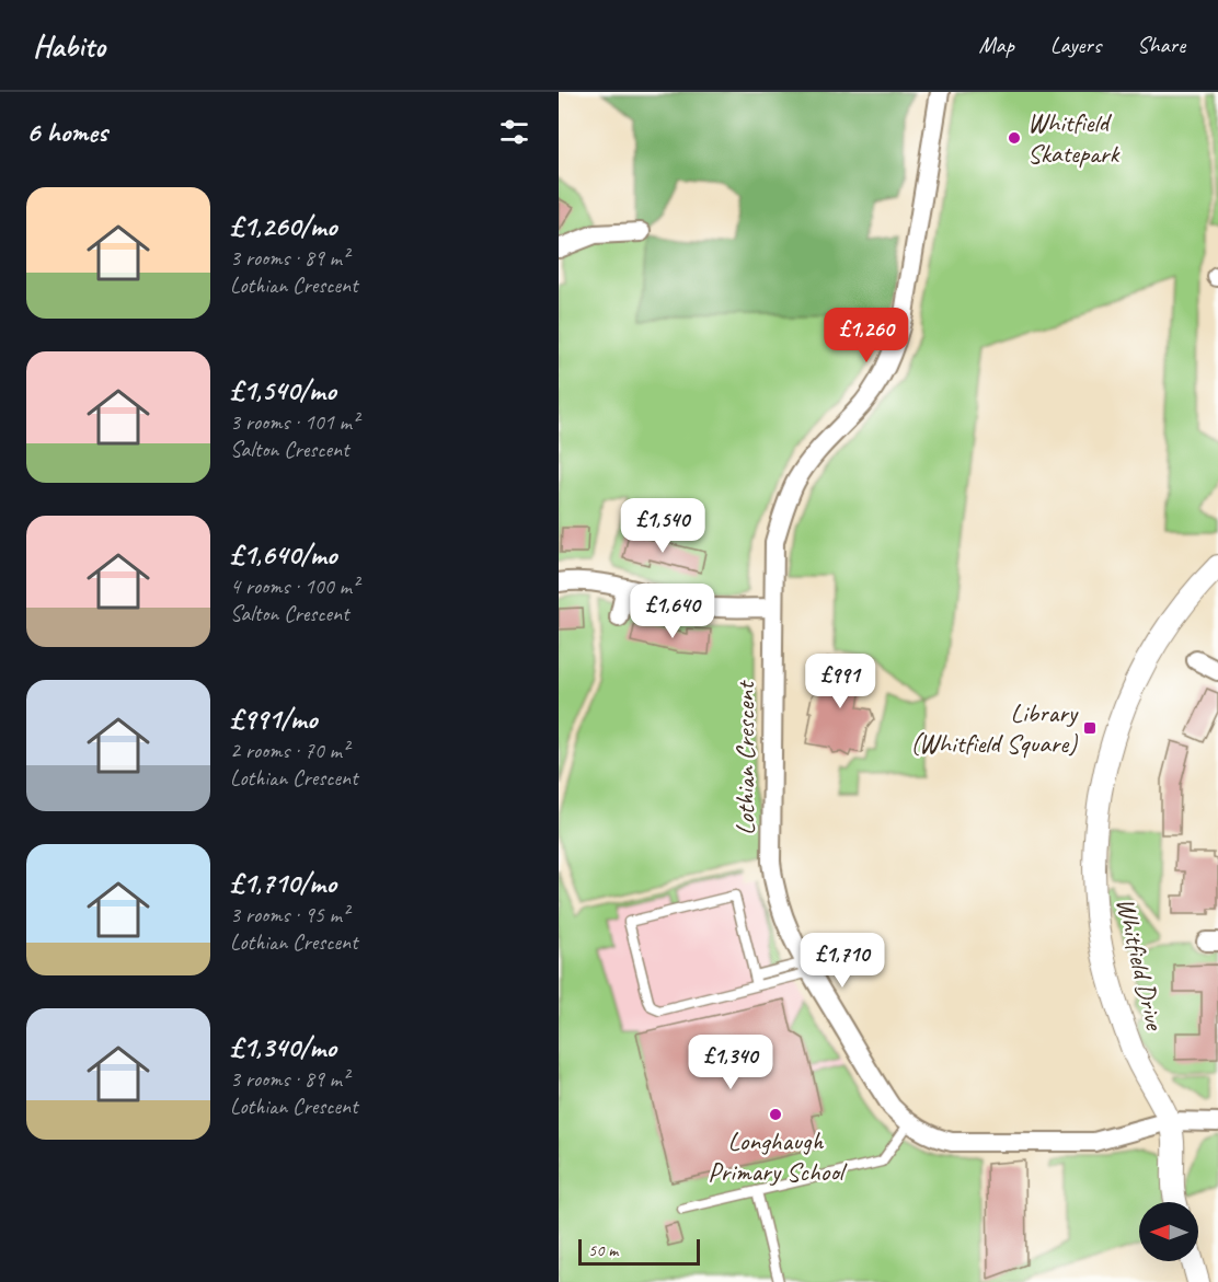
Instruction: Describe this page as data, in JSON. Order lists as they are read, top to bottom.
{
  "streets": {
    "street": ["Lothian Crescent", "Whitfield Drive"]
  },
  "crossings": [
    ["Lothian Crescent", "Whitfield Drive"]
  ],
  "places": {
    "other": ["Whitfield Skatepark", "Longhaugh Primary School"],
    "transit": ["Library (Whitfield Square)"]
  },
  "scale_bar": "50 m",
  "north": "left",
  "page": {
    "header": "Habito",
    "nav": ["Map", "Layers", "Share"],
    "heading": "6 homes",
    "list": [
      {
        "name": "£1,260/mo",
        "note": "3 rooms · 89 m² · Lothian Crescent"
      },
      {
        "name": "£1,540/mo",
        "note": "3 rooms · 101 m² · Salton Crescent"
      },
      {
        "name": "£1,640/mo",
        "note": "4 rooms · 100 m² · Salton Crescent"
      },
      {
        "name": "£991/mo",
        "note": "2 rooms · 70 m² · Lothian Crescent"
      },
      {
        "name": "£1,710/mo",
        "note": "3 rooms · 95 m² · Lothian Crescent"
      },
      {
        "name": "£1,340/mo",
        "note": "3 rooms · 89 m² · Lothian Crescent"
      }
    ],
    "price": [
      "£1,260",
      "£1,540",
      "£1,640",
      "£991",
      "£1,710",
      "£1,340"
    ],
    "scale": "50 m"
  }
}
